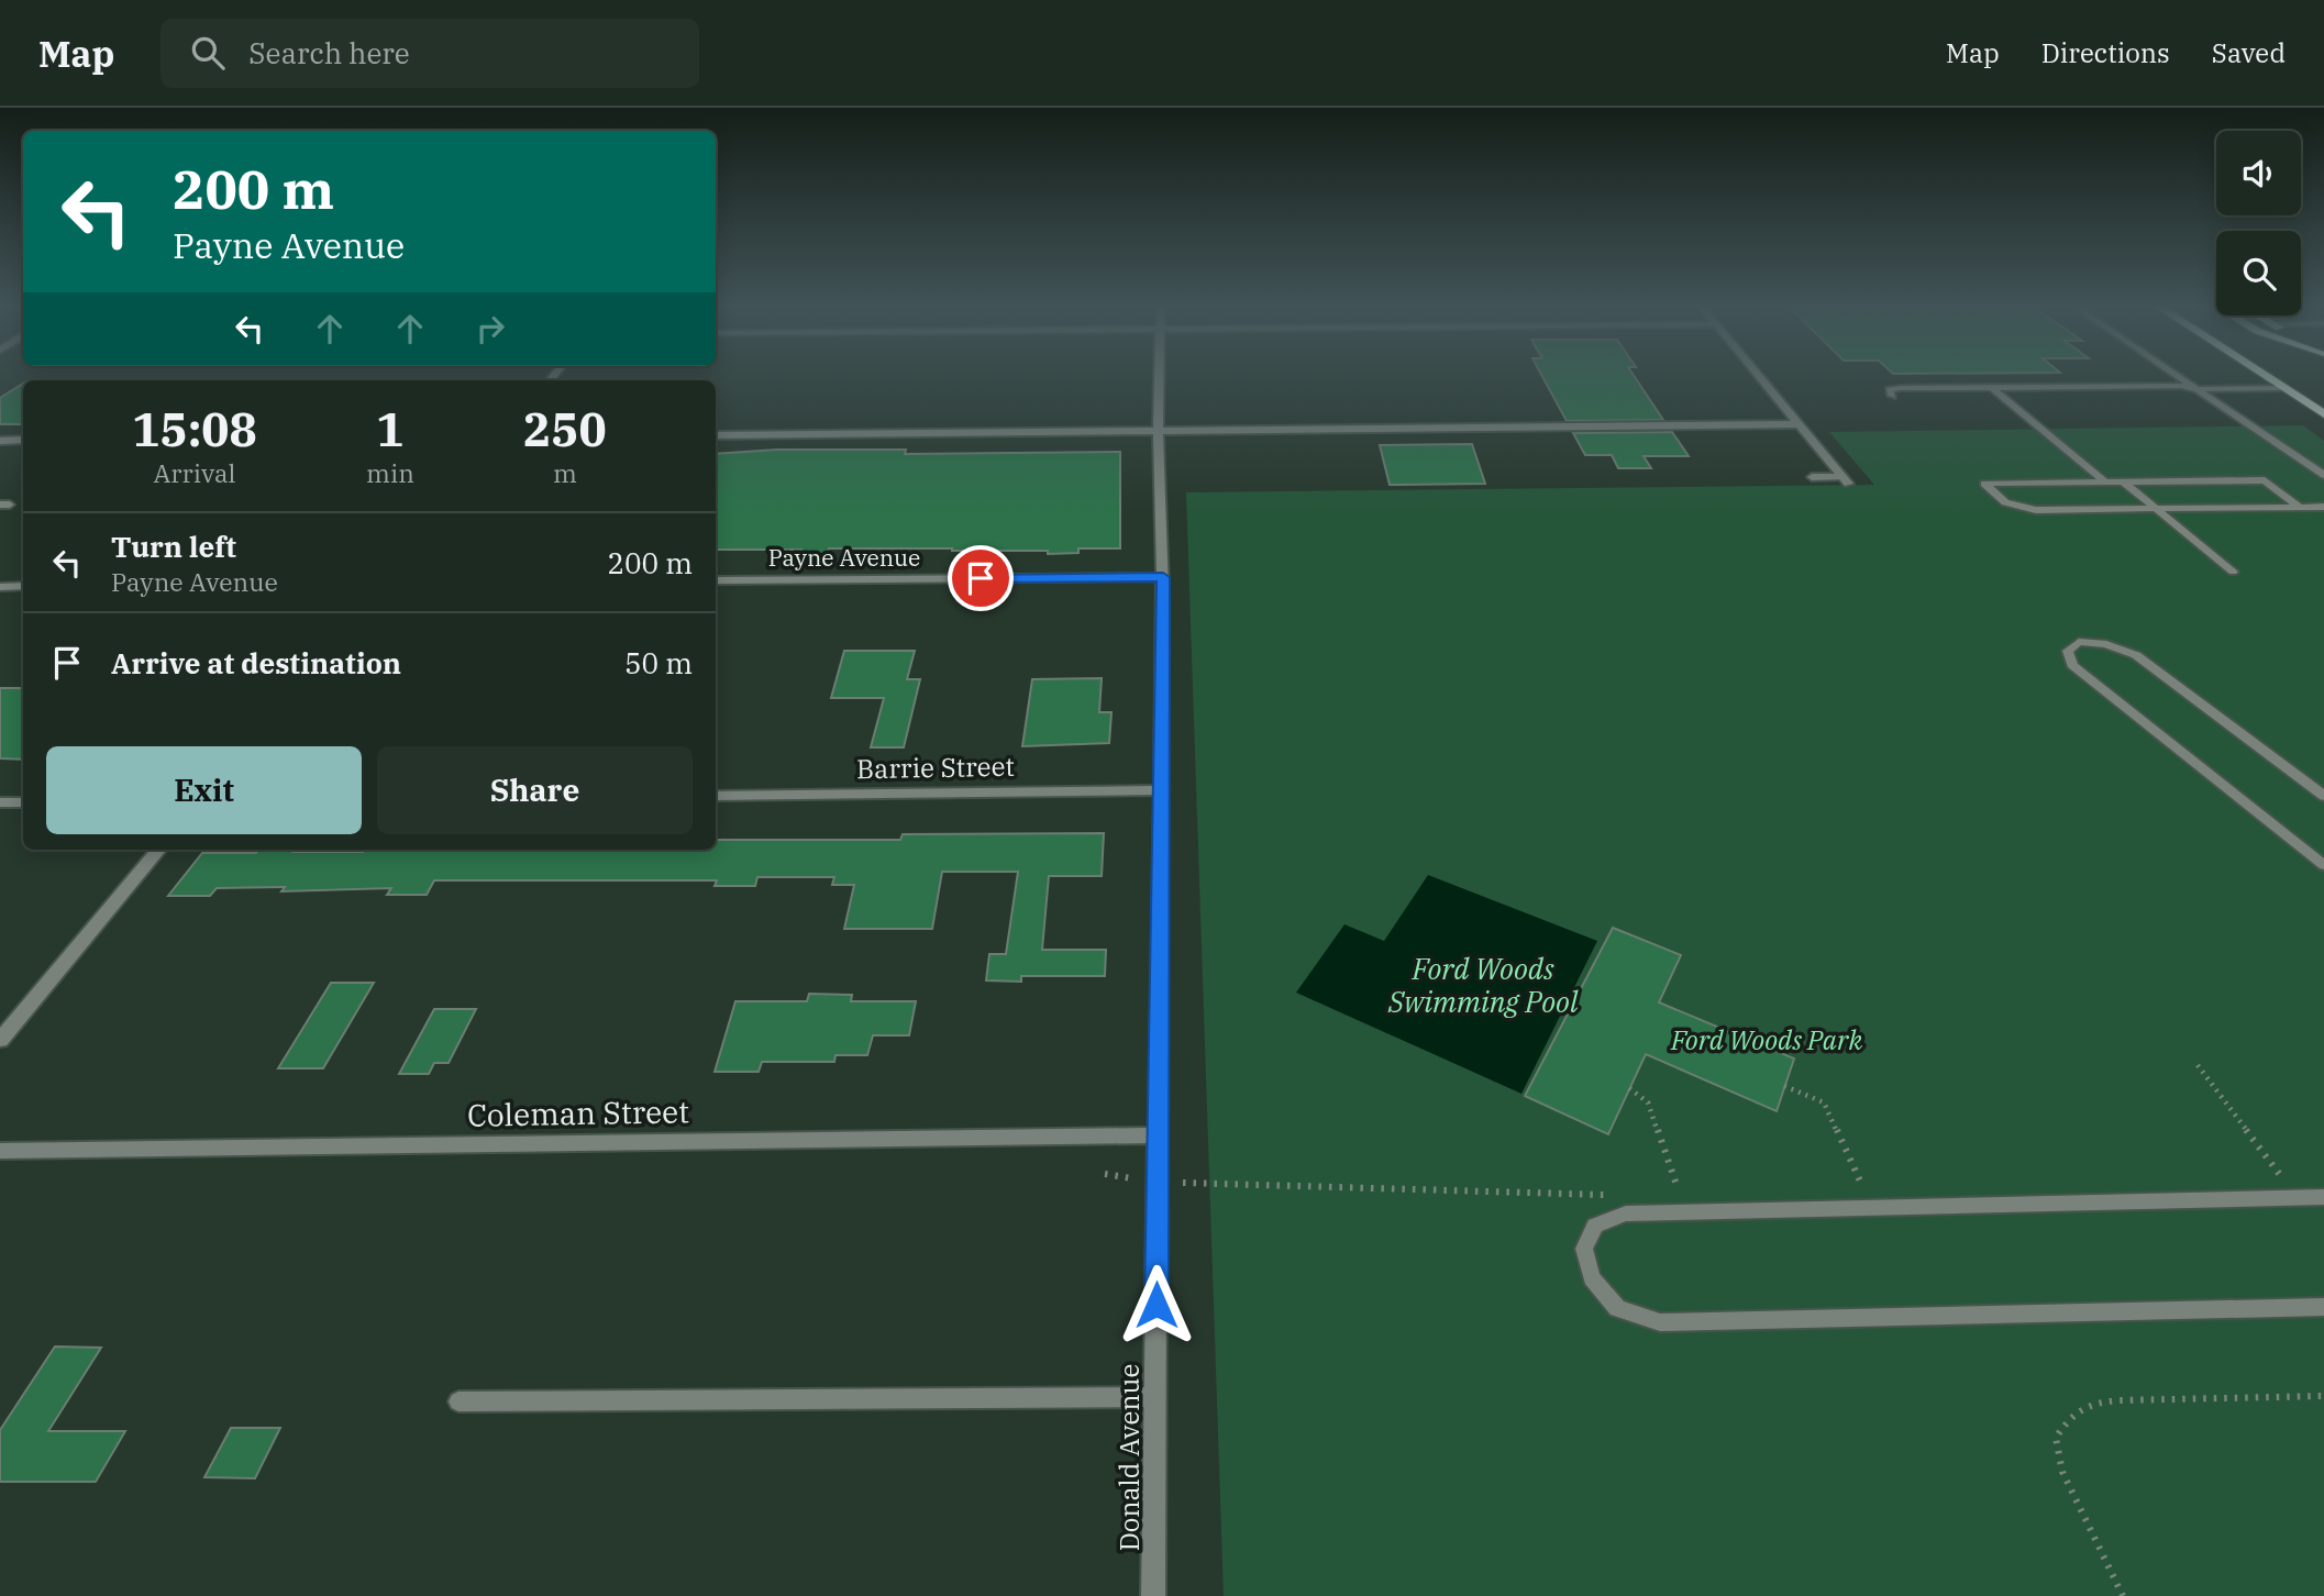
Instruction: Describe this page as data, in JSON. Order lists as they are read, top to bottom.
{
  "streets": {
    "street": [
      "Payne Avenue",
      "Barrie Street",
      "Coleman Street",
      "Donald Avenue"
    ]
  },
  "crossings": [
    ["Payne Avenue", "Donald Avenue"],
    ["Barrie Street", "Donald Avenue"],
    ["Coleman Street", "Donald Avenue"]
  ],
  "water": ["Ford Woods Swimming Pool"],
  "parks": ["Ford Woods Park"],
  "page": {
    "header": "Map",
    "search": "Search here",
    "nav": ["Map", "Directions", "Saved"],
    "turn": ["200 m", "Payne Avenue"],
    "eta": [
      "15:08",
      "Arrival",
      "1",
      "min",
      "250",
      "m"
    ],
    "list": [
      {
        "name": "Turn left",
        "note": "Payne Avenue",
        "value": "200 m"
      },
      {
        "name": "Arrive at destination",
        "value": "50 m"
      }
    ],
    "buttons": ["Exit", "Share"]
  }
}
